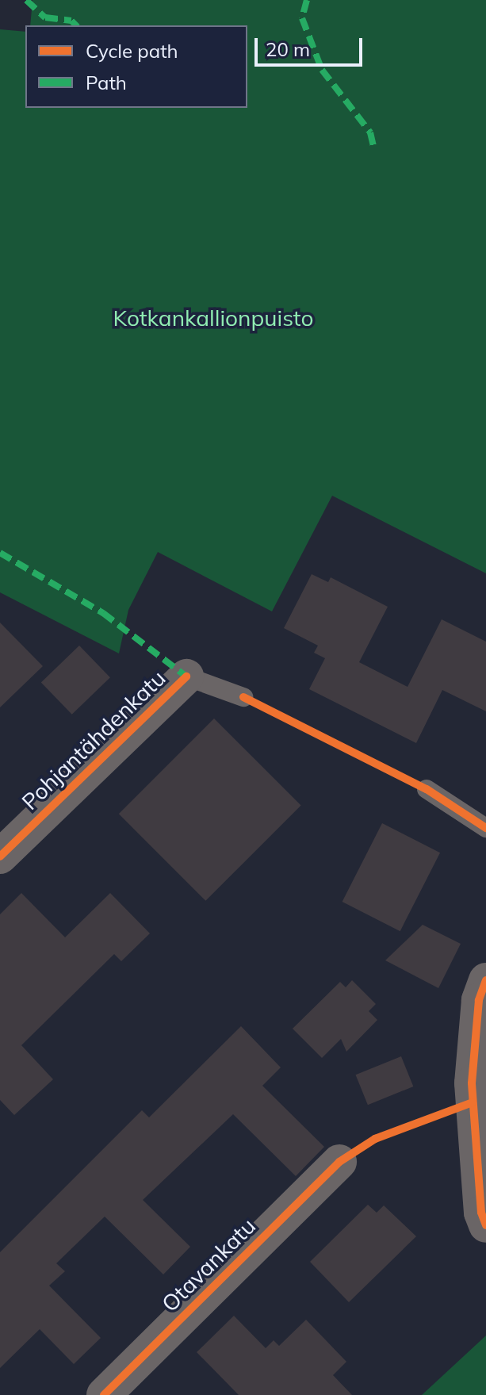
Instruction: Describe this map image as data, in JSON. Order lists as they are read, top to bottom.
{
  "streets": {
    "street": ["Pohjantähdenkatu", "Otavankatu"]
  },
  "parks": ["Kotkankallionpuisto"],
  "legend": ["Cycle path", "Path"],
  "scale_bar": "20 m"
}
